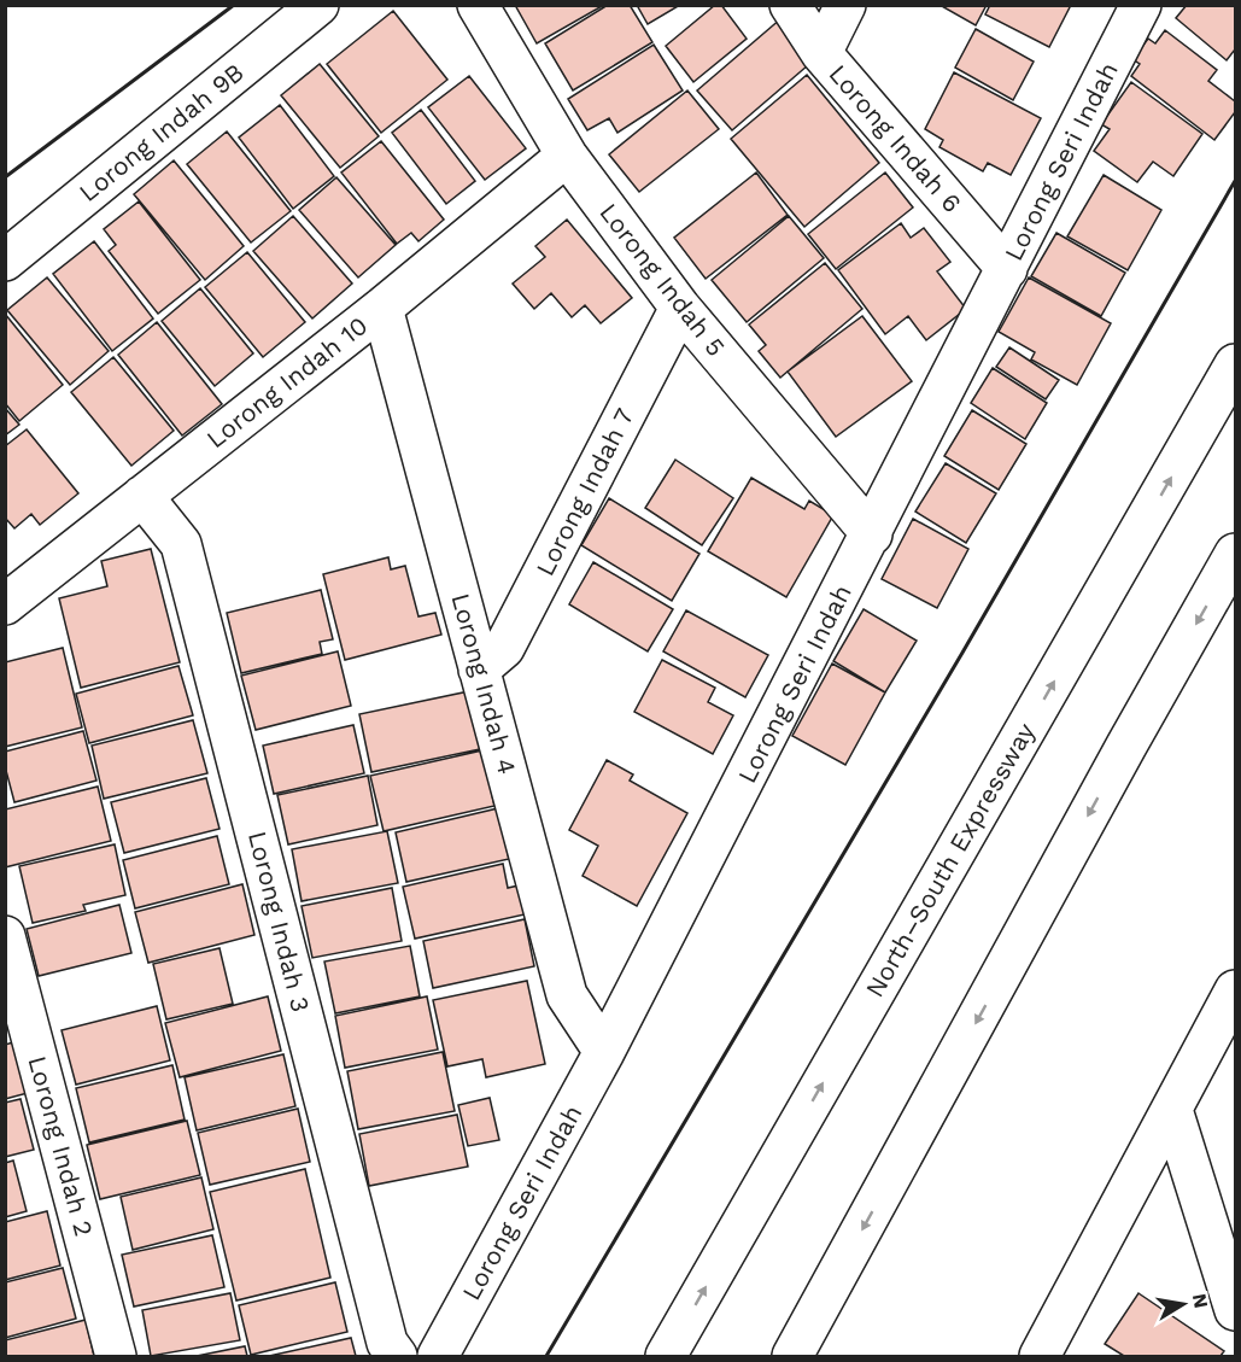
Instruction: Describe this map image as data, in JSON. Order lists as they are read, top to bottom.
{
  "streets": {
    "main road": [
      "Lorong Indah 9B",
      "Lorong Indah 6",
      "Lorong Seri Indah",
      "Lorong Indah 5",
      "Lorong Indah 10",
      "Lorong Indah 7",
      "Lorong Indah 4",
      "North–South Expressway",
      "Lorong Indah 3",
      "Lorong Indah 2"
    ]
  },
  "crossings": [
    ["Lorong Indah 6", "Lorong Seri Indah"],
    ["Lorong Seri Indah", "Lorong Indah 5"],
    ["Lorong Seri Indah", "Lorong Indah 4"],
    ["Lorong Indah 5", "Lorong Indah 10"],
    ["Lorong Indah 5", "Lorong Indah 7"],
    ["Lorong Indah 10", "Lorong Indah 4"],
    ["Lorong Indah 10", "Lorong Indah 3"],
    ["Lorong Indah 7", "Lorong Indah 4"]
  ],
  "north": "right"
}
